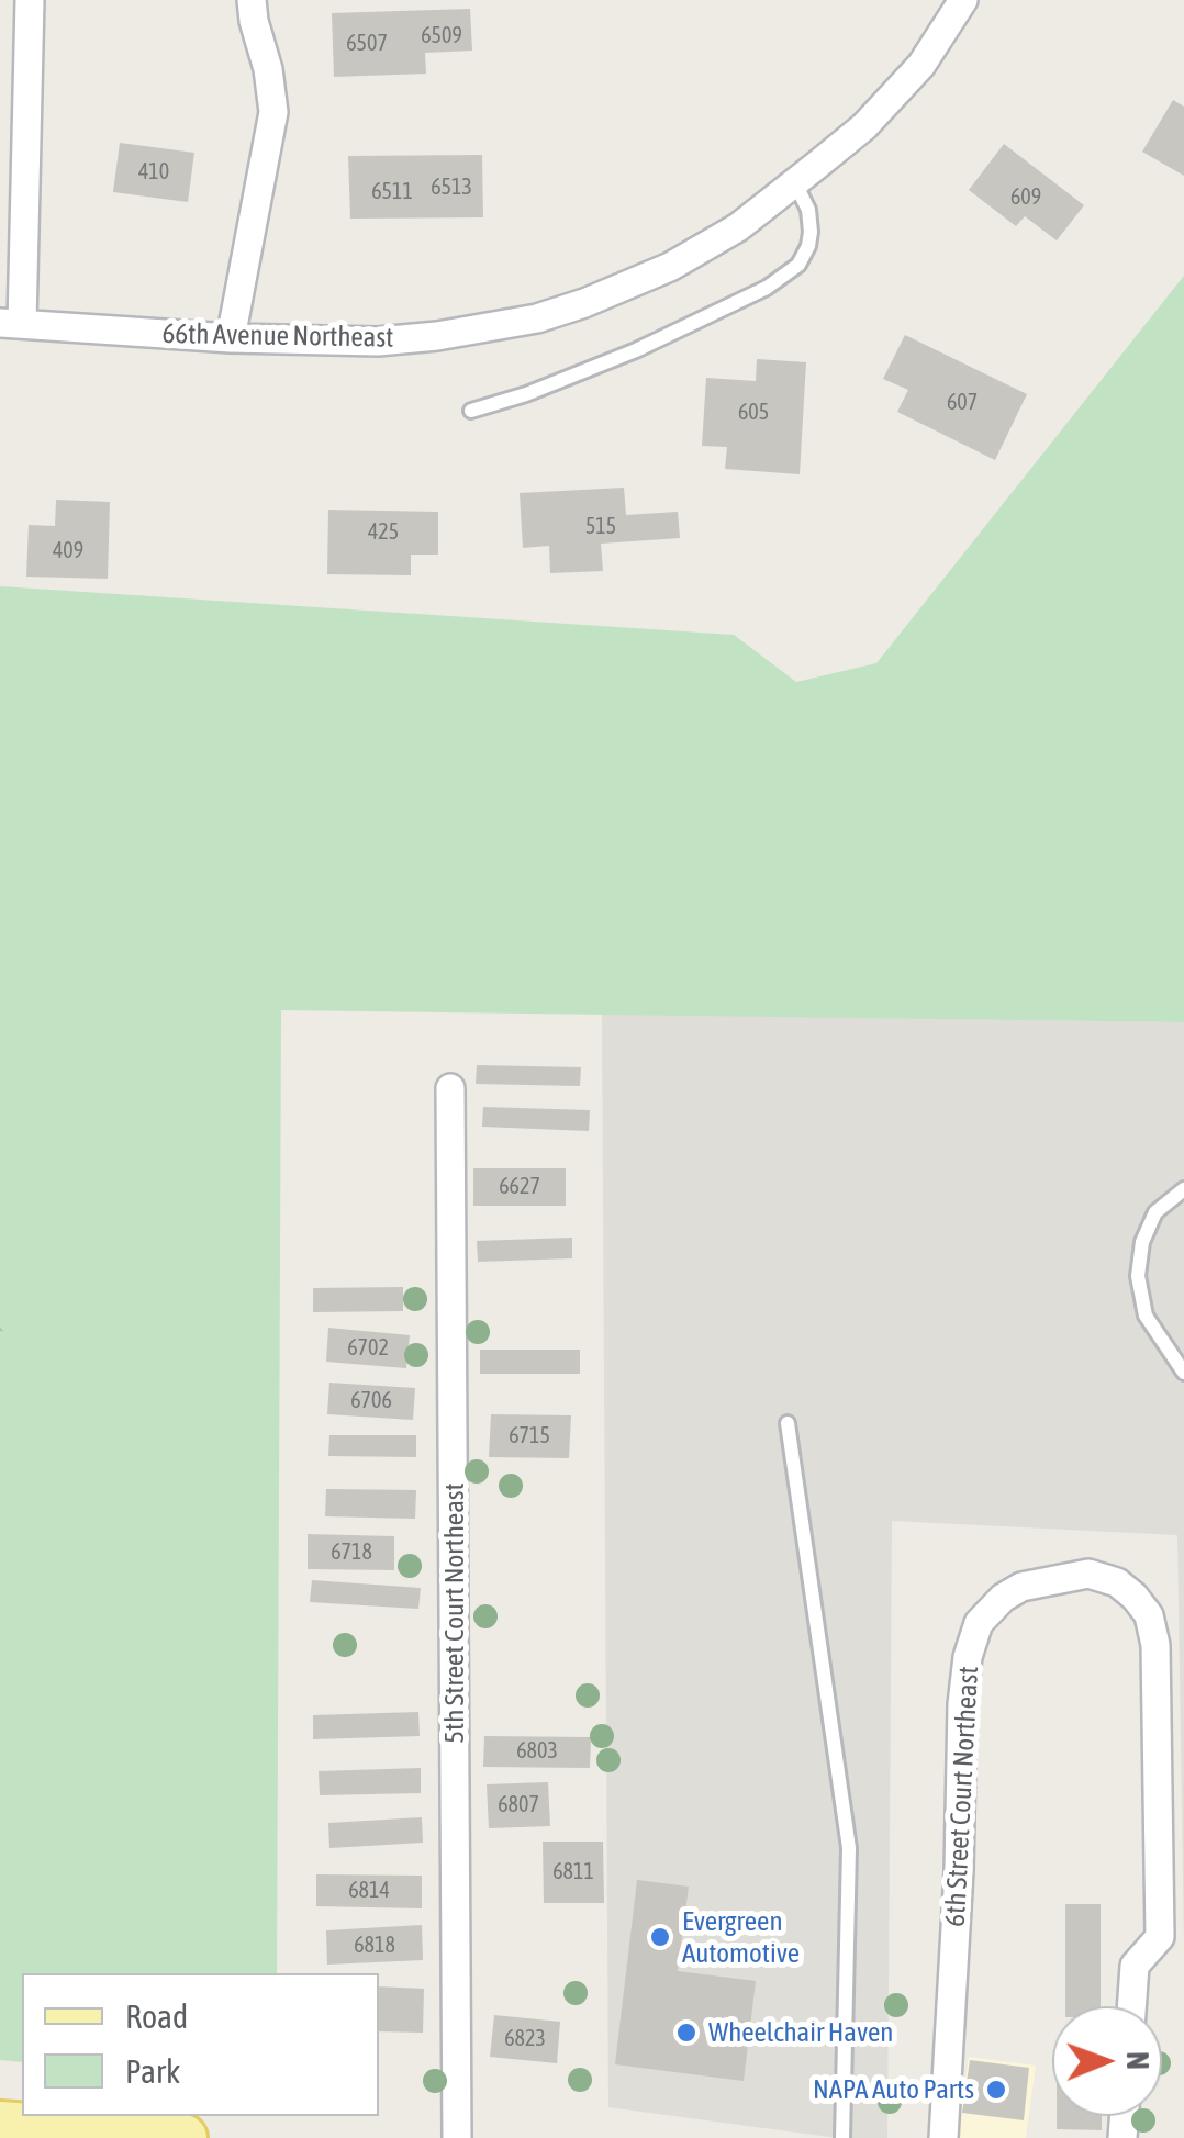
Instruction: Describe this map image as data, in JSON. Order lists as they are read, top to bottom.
{
  "streets": {
    "street": ["66th Avenue Northeast", "5th Street Court Northeast", "6th Street Court Northeast"]
  },
  "places": ["Evergreen Automotive", "Wheelchair Haven", "NAPA Auto Parts"],
  "house_numbers": [
    "6509",
    "6507",
    "410",
    "6513",
    "6511",
    "609",
    "607",
    "605",
    "515",
    "425",
    "409",
    "6627",
    "6702",
    "6706",
    "6715",
    "6718",
    "6803",
    "6807",
    "6811",
    "6814",
    "6818",
    "6823"
  ],
  "legend": ["Road", "Park"],
  "north": "right"
}
